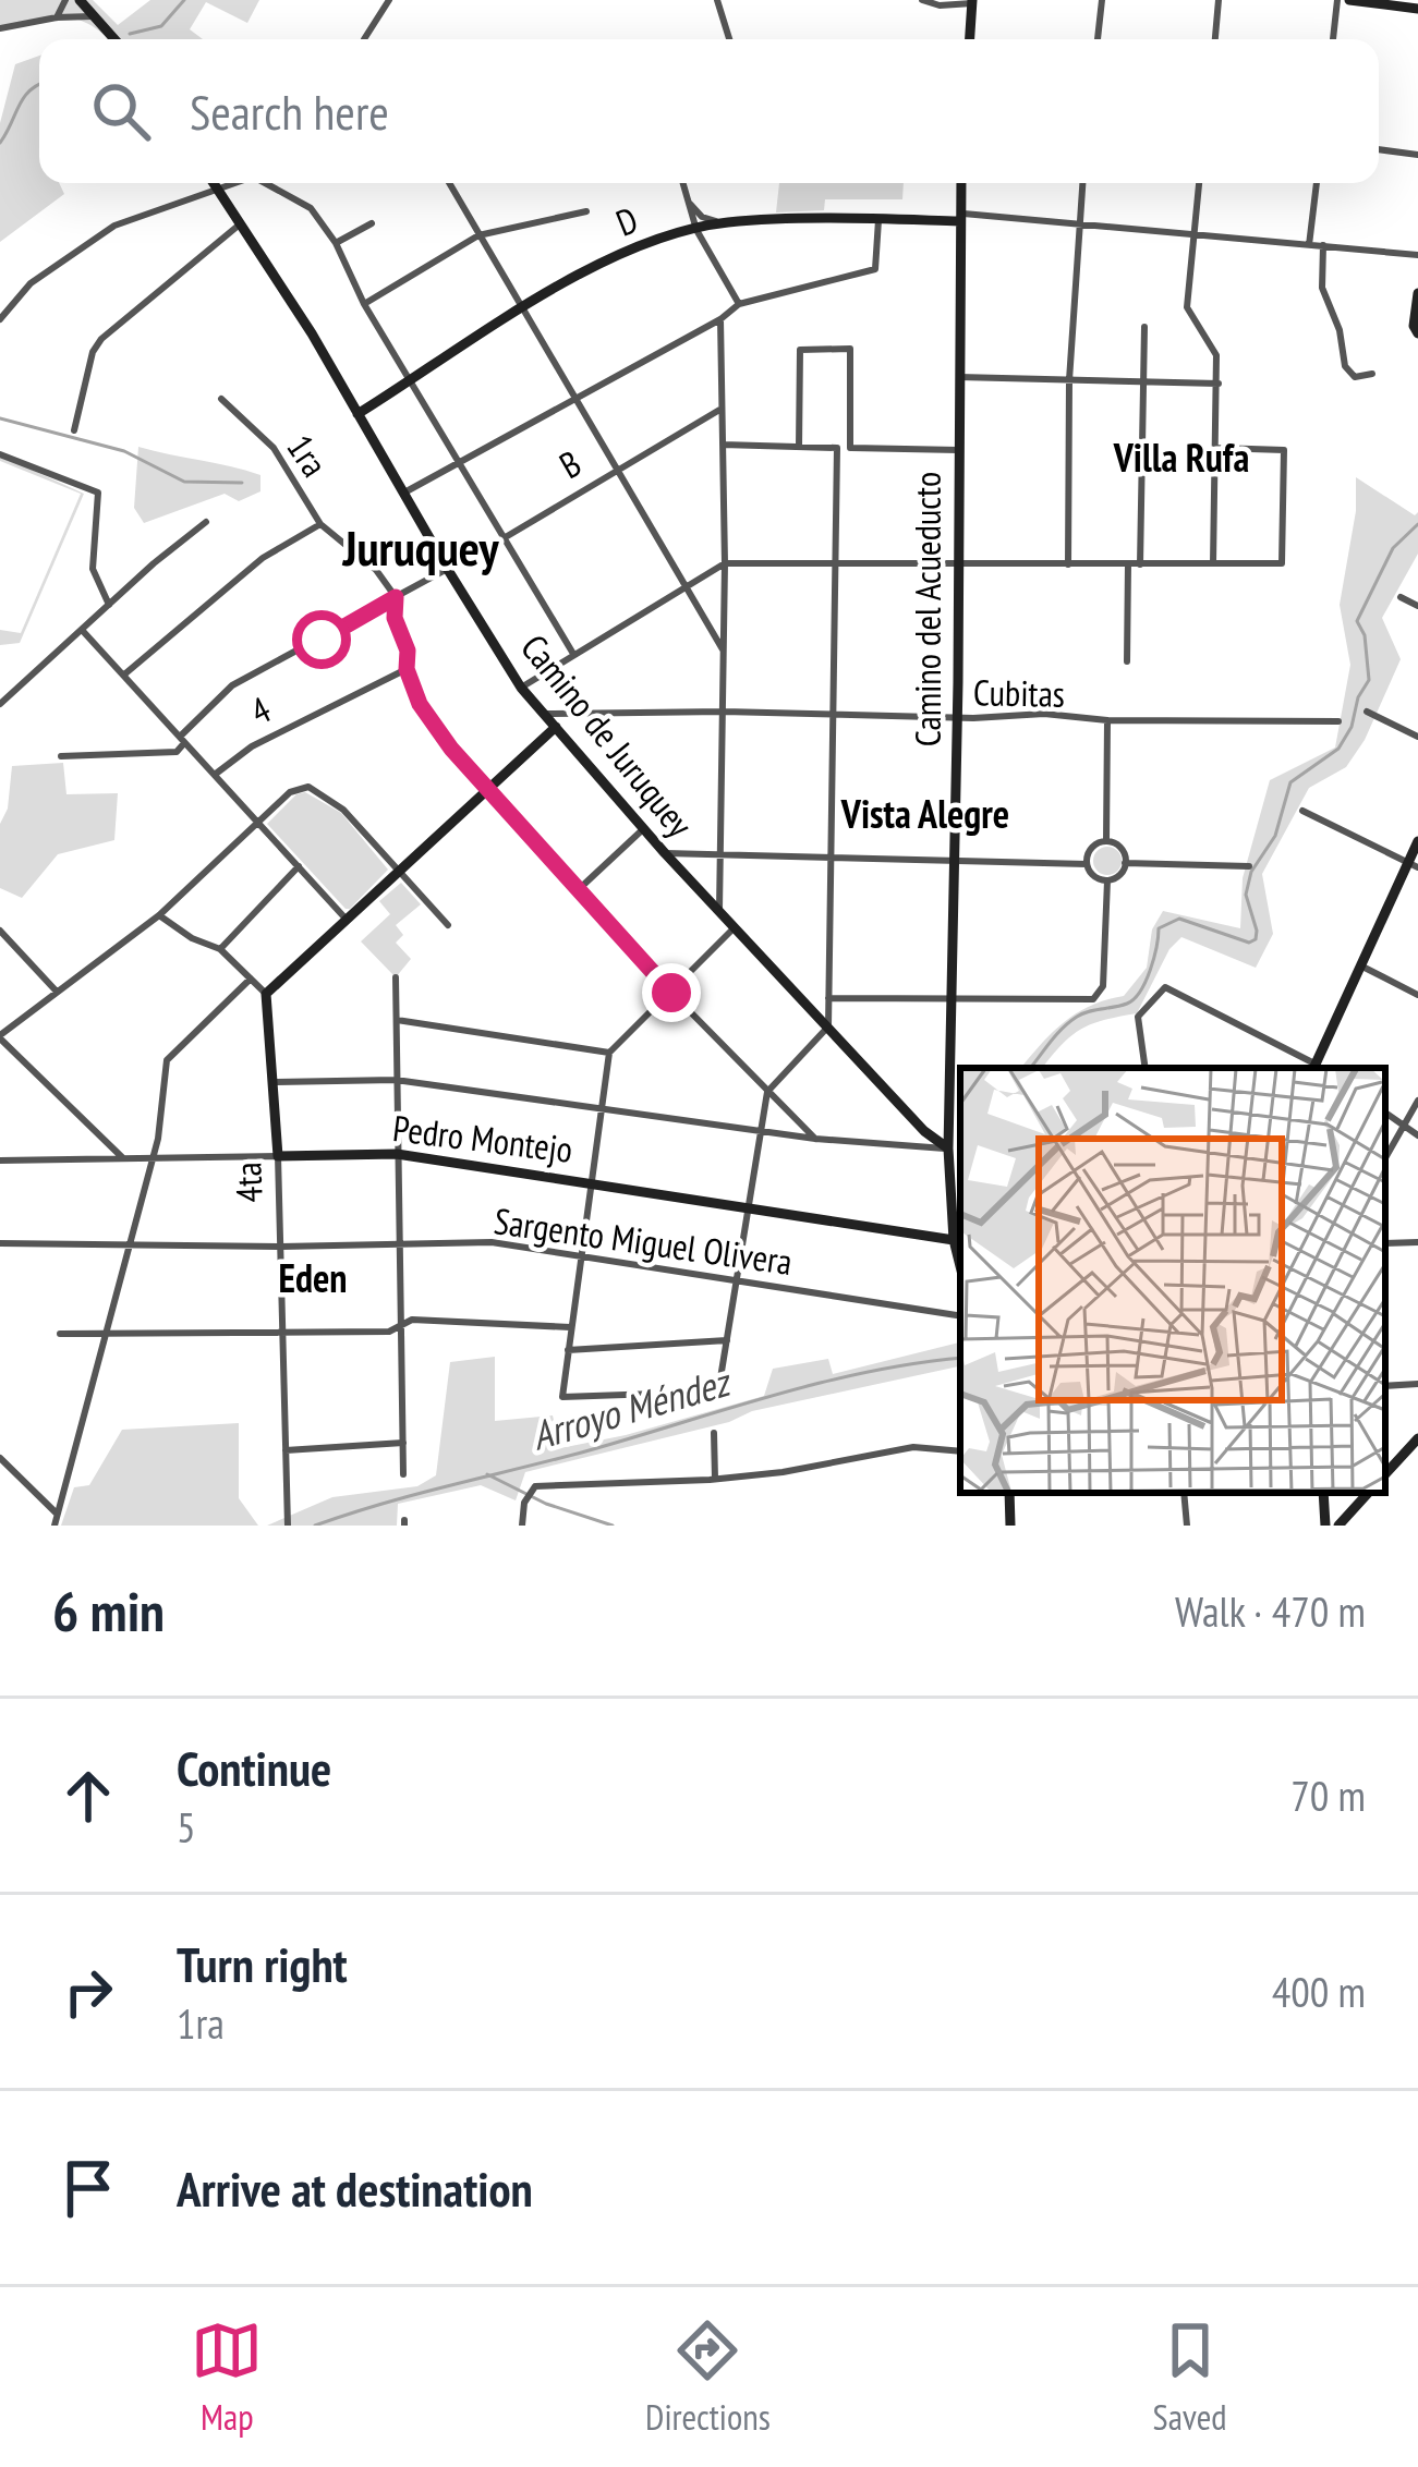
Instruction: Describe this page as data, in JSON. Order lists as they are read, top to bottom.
{
  "streets": {
    "street": [
      "D",
      "1ra",
      "B",
      "Camino del Acueducto",
      "Cubitas",
      "4",
      "Camino de Juruquey",
      "Pedro Montejo",
      "4ta",
      "Sargento Miguel Olivera"
    ]
  },
  "crossings": [
    ["D", "Camino del Acueducto"],
    ["D", "Camino de Juruquey"],
    ["1ra", "B"],
    ["B", "Camino de Juruquey"],
    ["Camino del Acueducto", "Cubitas"],
    ["Camino del Acueducto", "Camino de Juruquey"],
    ["Camino del Acueducto", "Pedro Montejo"],
    ["Cubitas", "Camino de Juruquey"],
    ["Pedro Montejo", "4ta"],
    ["4ta", "Sargento Miguel Olivera"]
  ],
  "districts": [
    "Villa Rufa",
    "Juruquey",
    "Vista Alegre",
    "Eden"
  ],
  "water": ["Arroyo Méndez"],
  "page": {
    "search": "Search here",
    "heading": ["6 min", "Walk · 470 m"],
    "list": [
      ["Continue", "5", "70 m"],
      ["Turn right", "1ra", "400 m"],
      "Arrive at destination"
    ],
    "nav": ["Map", "Directions", "Saved"]
  }
}
